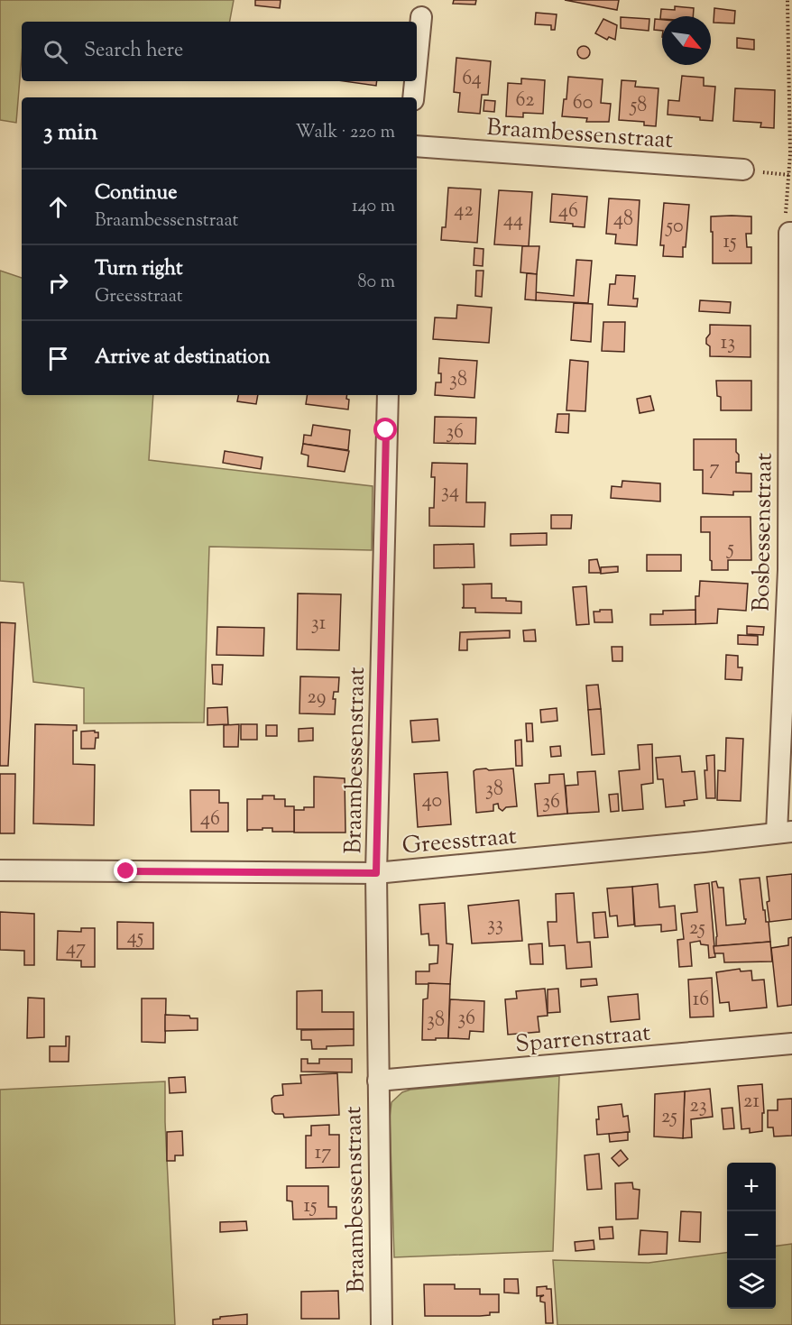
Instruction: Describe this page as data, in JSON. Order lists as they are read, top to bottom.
{
  "streets": {
    "street": [
      "Braambessenstraat",
      "Bosbessenstraat",
      "Greesstraat",
      "Sparrenstraat"
    ]
  },
  "crossings": [
    ["Braambessenstraat", "Greesstraat"],
    ["Braambessenstraat", "Sparrenstraat"],
    ["Bosbessenstraat", "Greesstraat"]
  ],
  "house_numbers": [
    "64",
    "62",
    "60",
    "58",
    "42",
    "46",
    "48",
    "44",
    "50",
    "15",
    "13",
    "38",
    "36",
    "7",
    "34",
    "5",
    "31",
    "29",
    "38",
    "40",
    "36",
    "46",
    "33",
    "25",
    "45",
    "47",
    "16",
    "36",
    "38",
    "21",
    "23",
    "25",
    "17",
    "15"
  ],
  "north": "bottom right",
  "page": {
    "search": "Search here",
    "heading": ["3 min", "Walk · 220 m"],
    "list": [
      ["Continue", "Braambessenstraat", "140 m"],
      ["Turn right", "Greesstraat", "80 m"],
      "Arrive at destination"
    ],
    "map_buttons": ["+", "−"]
  }
}
